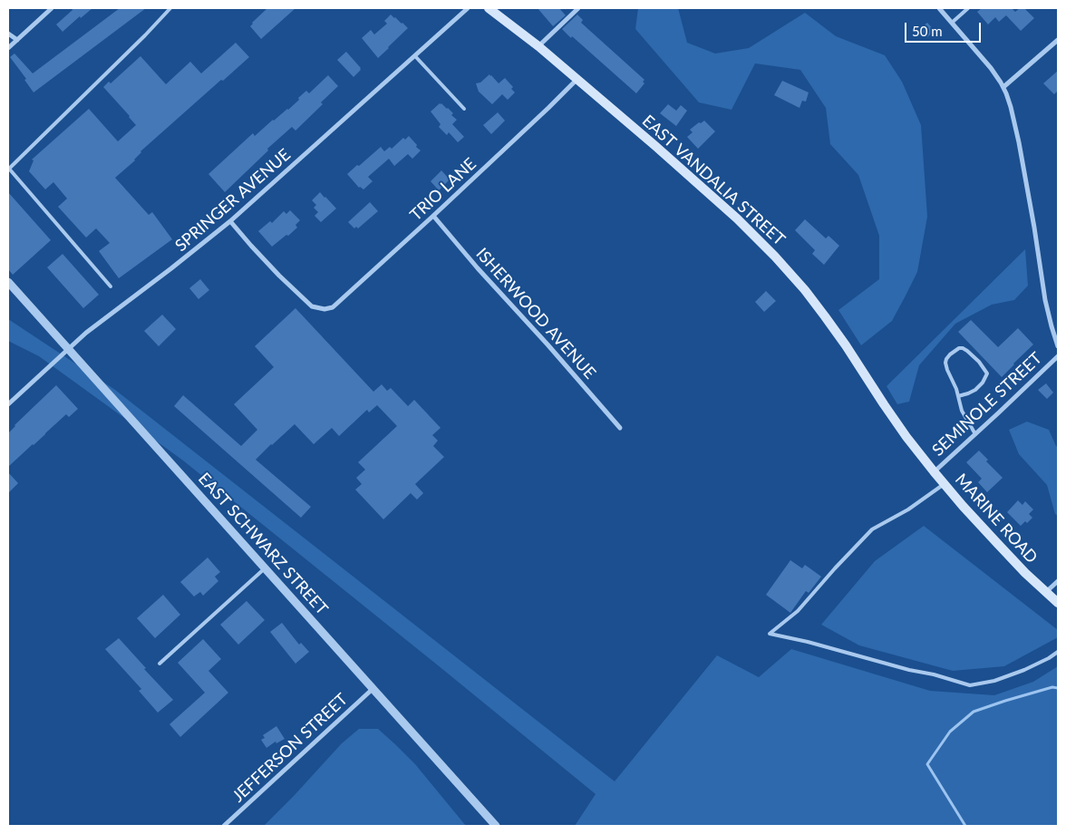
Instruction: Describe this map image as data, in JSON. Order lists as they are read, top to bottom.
{
  "streets": {
    "main road": ["EAST VANDALIA STREET", "MARINE ROAD"],
    "street": [
      "TRIO LANE",
      "SPRINGER AVENUE",
      "ISHERWOOD AVENUE",
      "SEMINOLE STREET",
      "EAST SCHWARZ STREET",
      "JEFFERSON STREET"
    ]
  },
  "crossings": [
    ["EAST VANDALIA STREET", "TRIO LANE"],
    ["EAST VANDALIA STREET", "SEMINOLE STREET"],
    ["EAST VANDALIA STREET", "MARINE ROAD"],
    ["TRIO LANE", "SPRINGER AVENUE"],
    ["TRIO LANE", "ISHERWOOD AVENUE"],
    ["SPRINGER AVENUE", "EAST SCHWARZ STREET"],
    ["SEMINOLE STREET", "MARINE ROAD"],
    ["EAST SCHWARZ STREET", "JEFFERSON STREET"]
  ],
  "scale_bar": "50 m"
}
